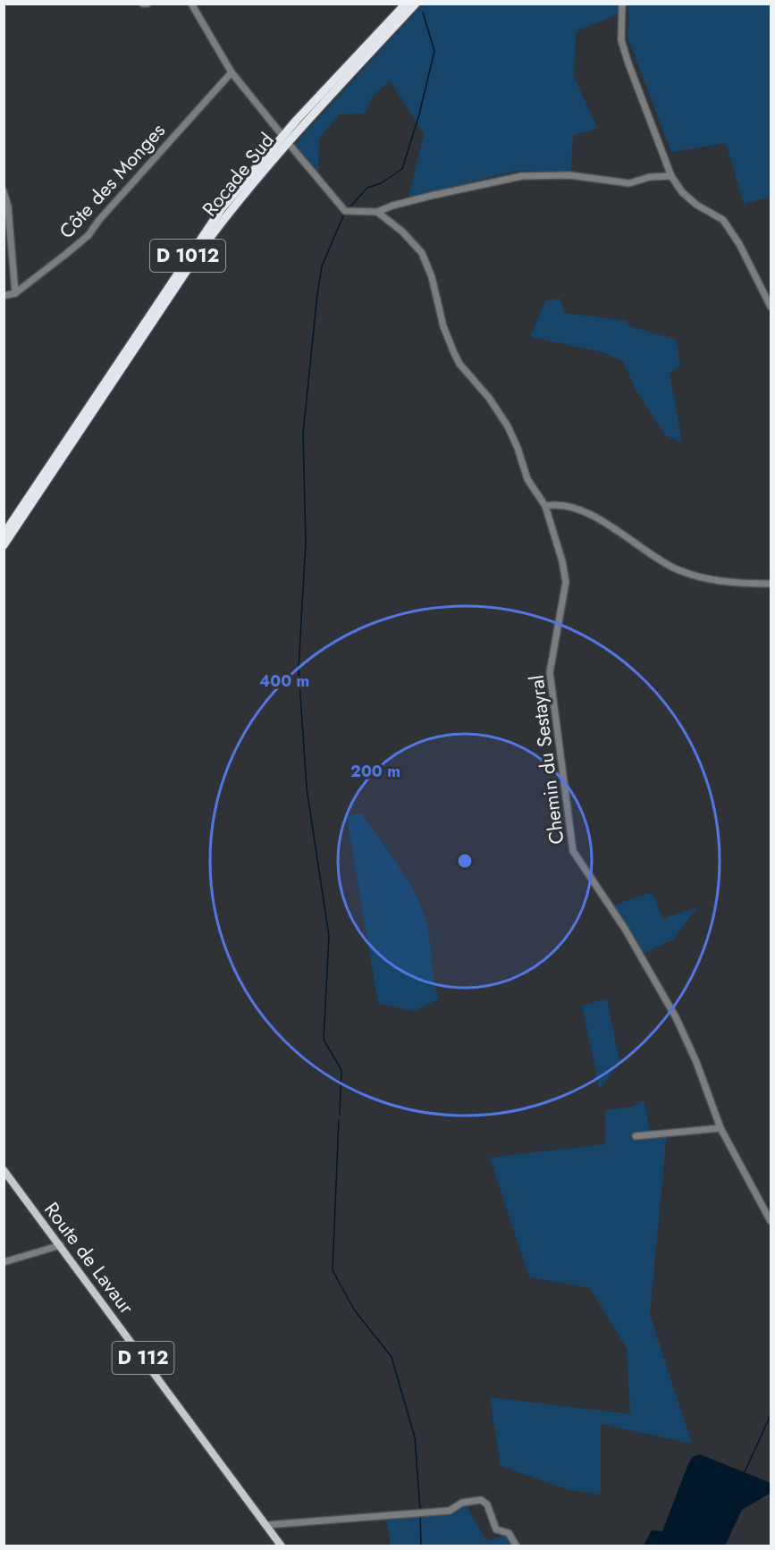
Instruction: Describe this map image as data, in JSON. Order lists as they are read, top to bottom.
{
  "streets": {
    "highway": ["Rocade Sud", "D 1012"],
    "main road": ["Route de Lavaur", "D 112"],
    "street": ["Côte des Monges", "Chemin du Sestayral"]
  },
  "rings": ["400 m", "200 m"]
}
